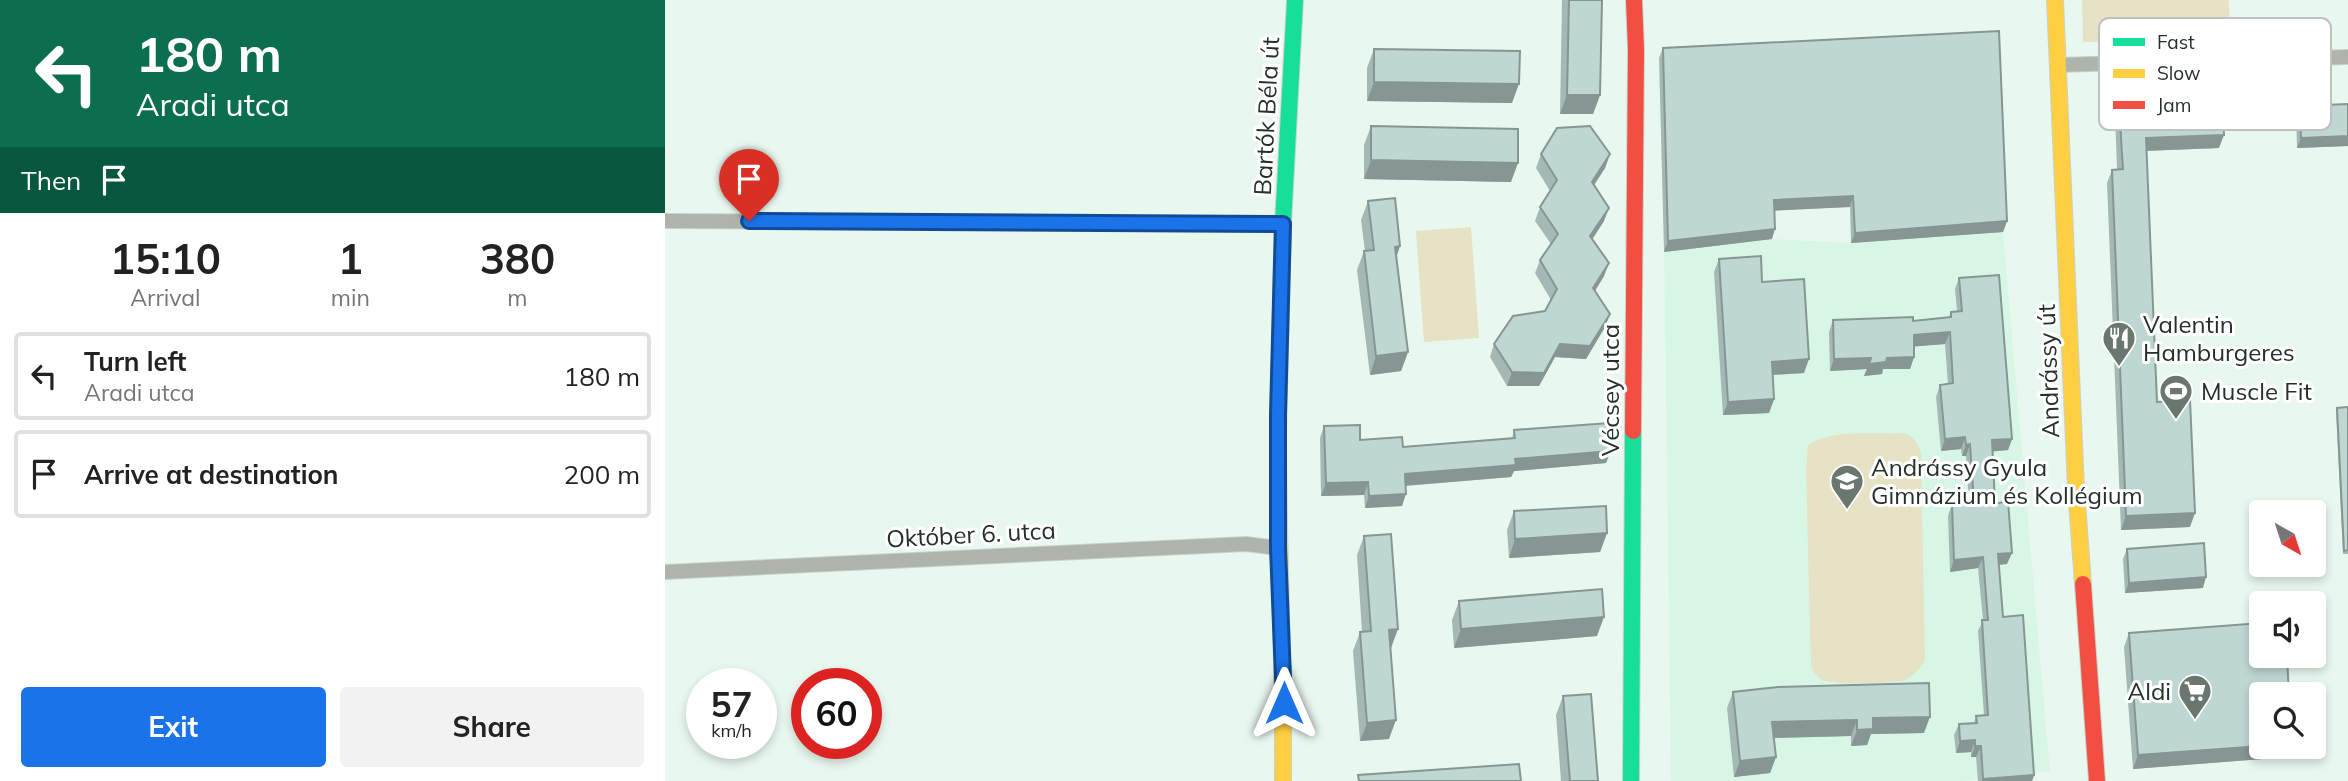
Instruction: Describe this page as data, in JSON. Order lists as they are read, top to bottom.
{
  "streets": {
    "street": [
      "Bartók Béla út",
      "Andrássy út",
      "Vécsey utca",
      "Október 6. utca"
    ]
  },
  "crossings": [
    ["Bartók Béla út", "Október 6. utca"]
  ],
  "places": {
    "restaurant": ["Valentin Hamburgeres"],
    "sports": ["Muscle Fit"],
    "school or university": ["Andrássy Gyula Gimnázium és Kollégium"],
    "supermarket": ["Aldi"]
  },
  "legend": ["Fast", "Slow", "Jam"],
  "north": "bottom right",
  "page": {
    "turn": ["180 m", "Aradi utca"],
    "then": "Then",
    "eta": [
      "15:10",
      "Arrival",
      "1",
      "min",
      "380",
      "m"
    ],
    "list": [
      {
        "name": "Turn left",
        "note": "Aradi utca",
        "value": "180 m"
      },
      {
        "name": "Arrive at destination",
        "value": "200 m"
      }
    ],
    "speed": "57 km/h",
    "limit": "60",
    "buttons": ["Exit", "Share"]
  }
}
